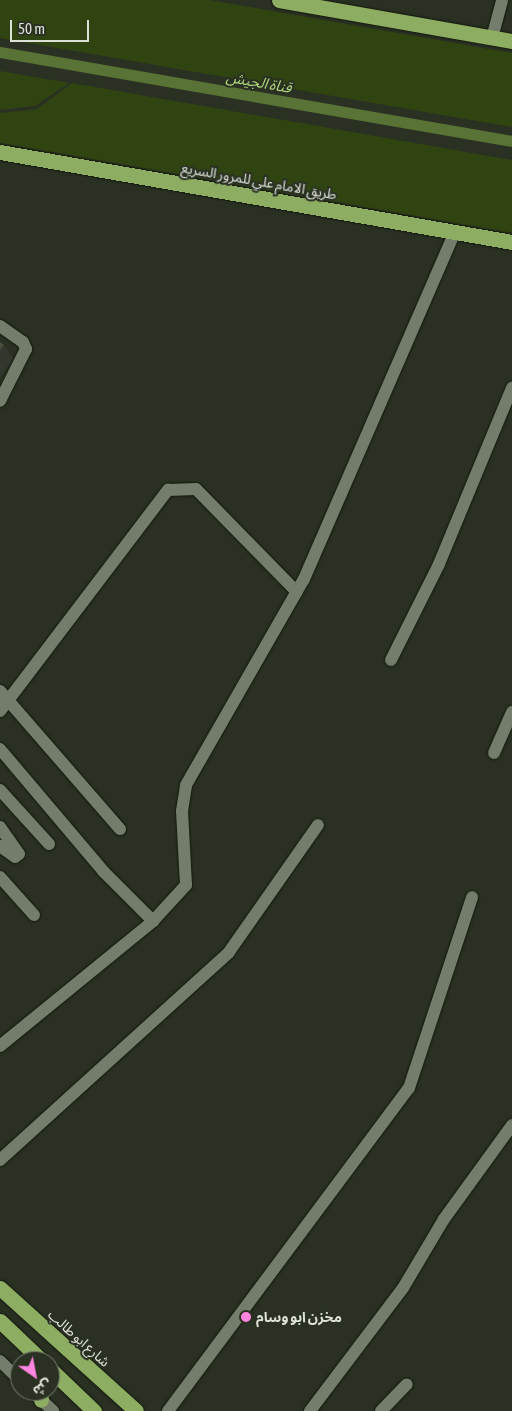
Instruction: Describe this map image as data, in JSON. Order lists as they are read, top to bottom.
{
  "streets": {
    "highway": ["طريق الامام علي للمرور السريع", "شارع ابو طالب"]
  },
  "water": ["قناة الجيش"],
  "places": ["مخزن ابو وسام"],
  "scale_bar": "50 m",
  "north": "bottom right"
}
